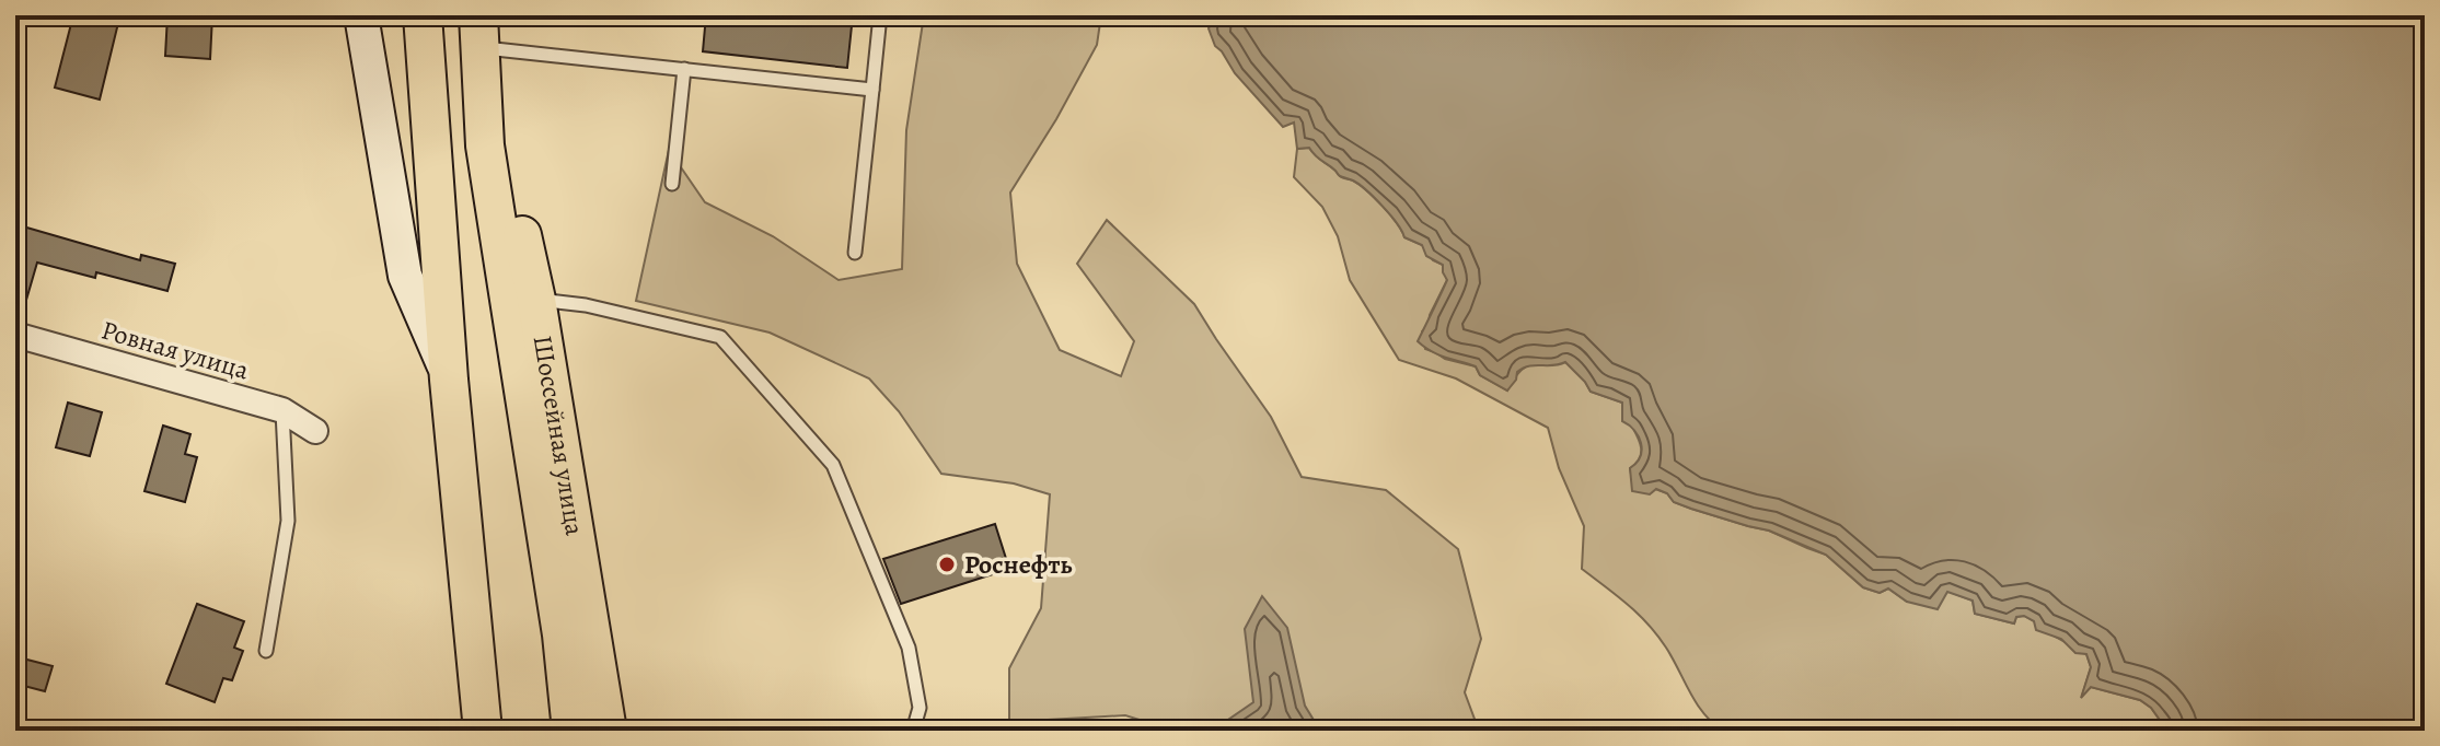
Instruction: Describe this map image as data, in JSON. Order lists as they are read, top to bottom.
{
  "streets": {
    "main road": ["Шоссейная улица"],
    "street": ["Ровная улица"]
  },
  "places": ["Роснефть"]
}
